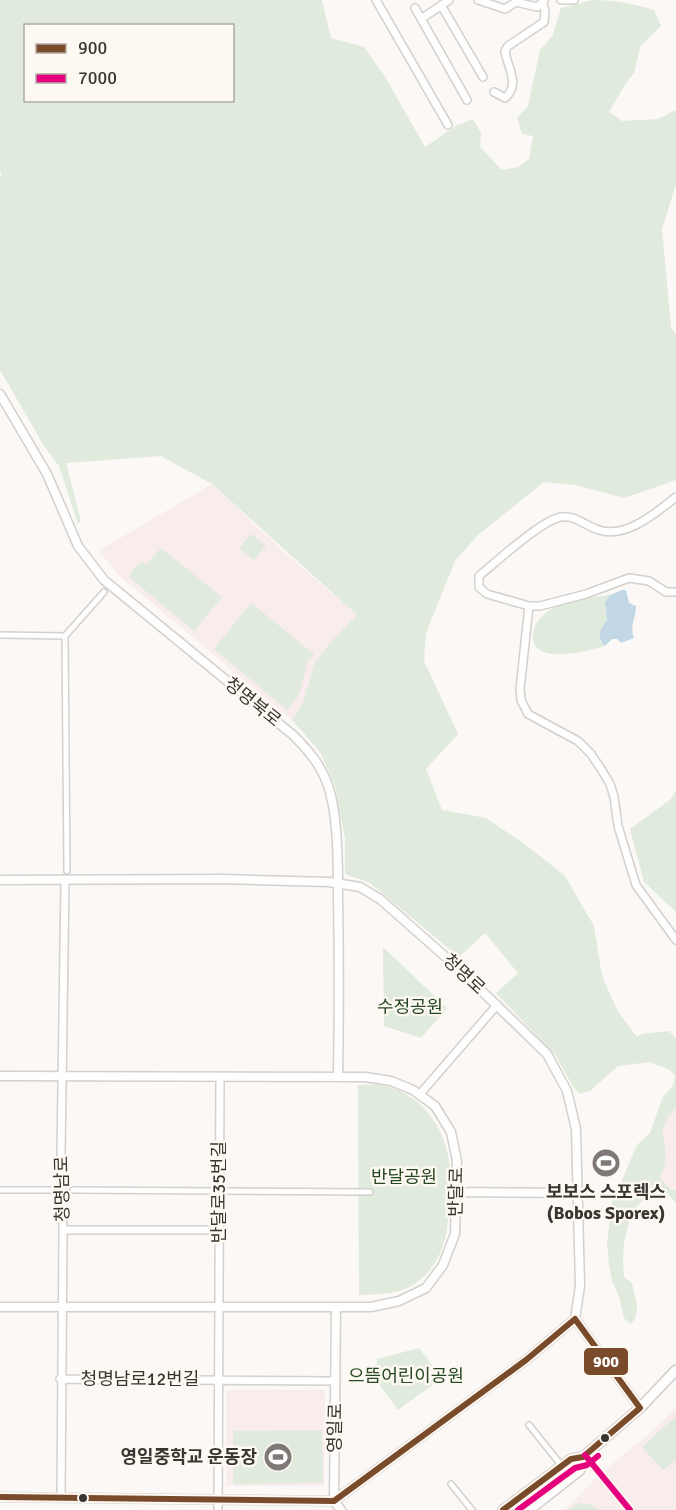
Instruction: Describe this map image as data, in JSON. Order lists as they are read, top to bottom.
{
  "streets": {
    "street": [
      "청명북로",
      "청명로",
      "청명남로",
      "반달로35번길",
      "반달로",
      "청명남로12번길",
      "영일로"
    ]
  },
  "crossings": [
    ["청명북로", "청명로"],
    ["청명북로", "반달로"],
    ["청명로", "청명남로"],
    ["청명남로", "반달로"],
    ["청명남로", "청명남로12번길"],
    ["반달로35번길", "반달로"],
    ["반달로35번길", "청명남로12번길"],
    ["반달로", "영일로"],
    ["청명남로12번길", "영일로"]
  ],
  "parks": ["수정공원", "반달공원", "으뜸어린이공원"],
  "places": {
    "sports": ["보보스 스포렉스 (Bobos Sporex)", "영일중학교 운동장"]
  },
  "lines": ["transit line 900", "transit line 7000"],
  "legend": ["900", "7000"]
}
